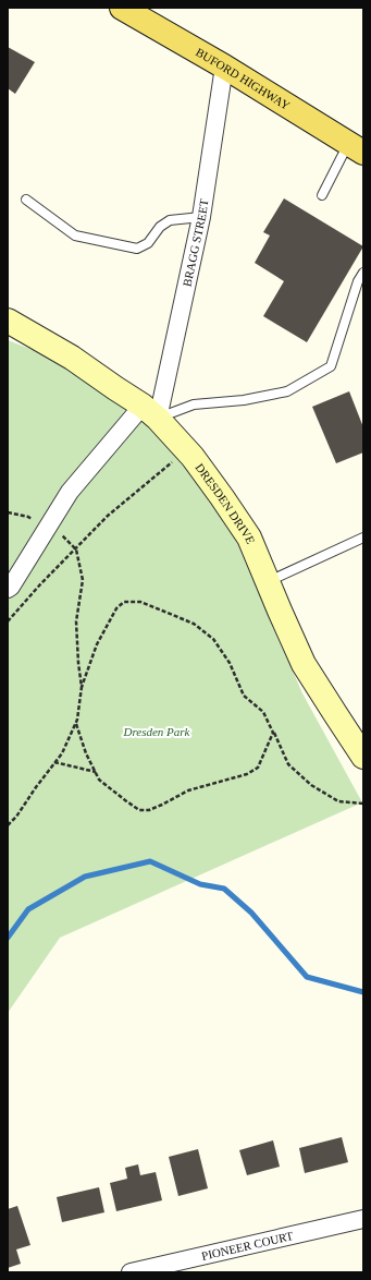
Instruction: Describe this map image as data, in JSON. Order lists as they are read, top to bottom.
{
  "streets": {
    "main road": ["BUFORD HIGHWAY"],
    "street": ["BRAGG STREET", "DRESDEN DRIVE", "PIONEER COURT"]
  },
  "crossings": [
    ["BUFORD HIGHWAY", "BRAGG STREET"],
    ["BRAGG STREET", "DRESDEN DRIVE"]
  ],
  "parks": ["Dresden Park"]
}
